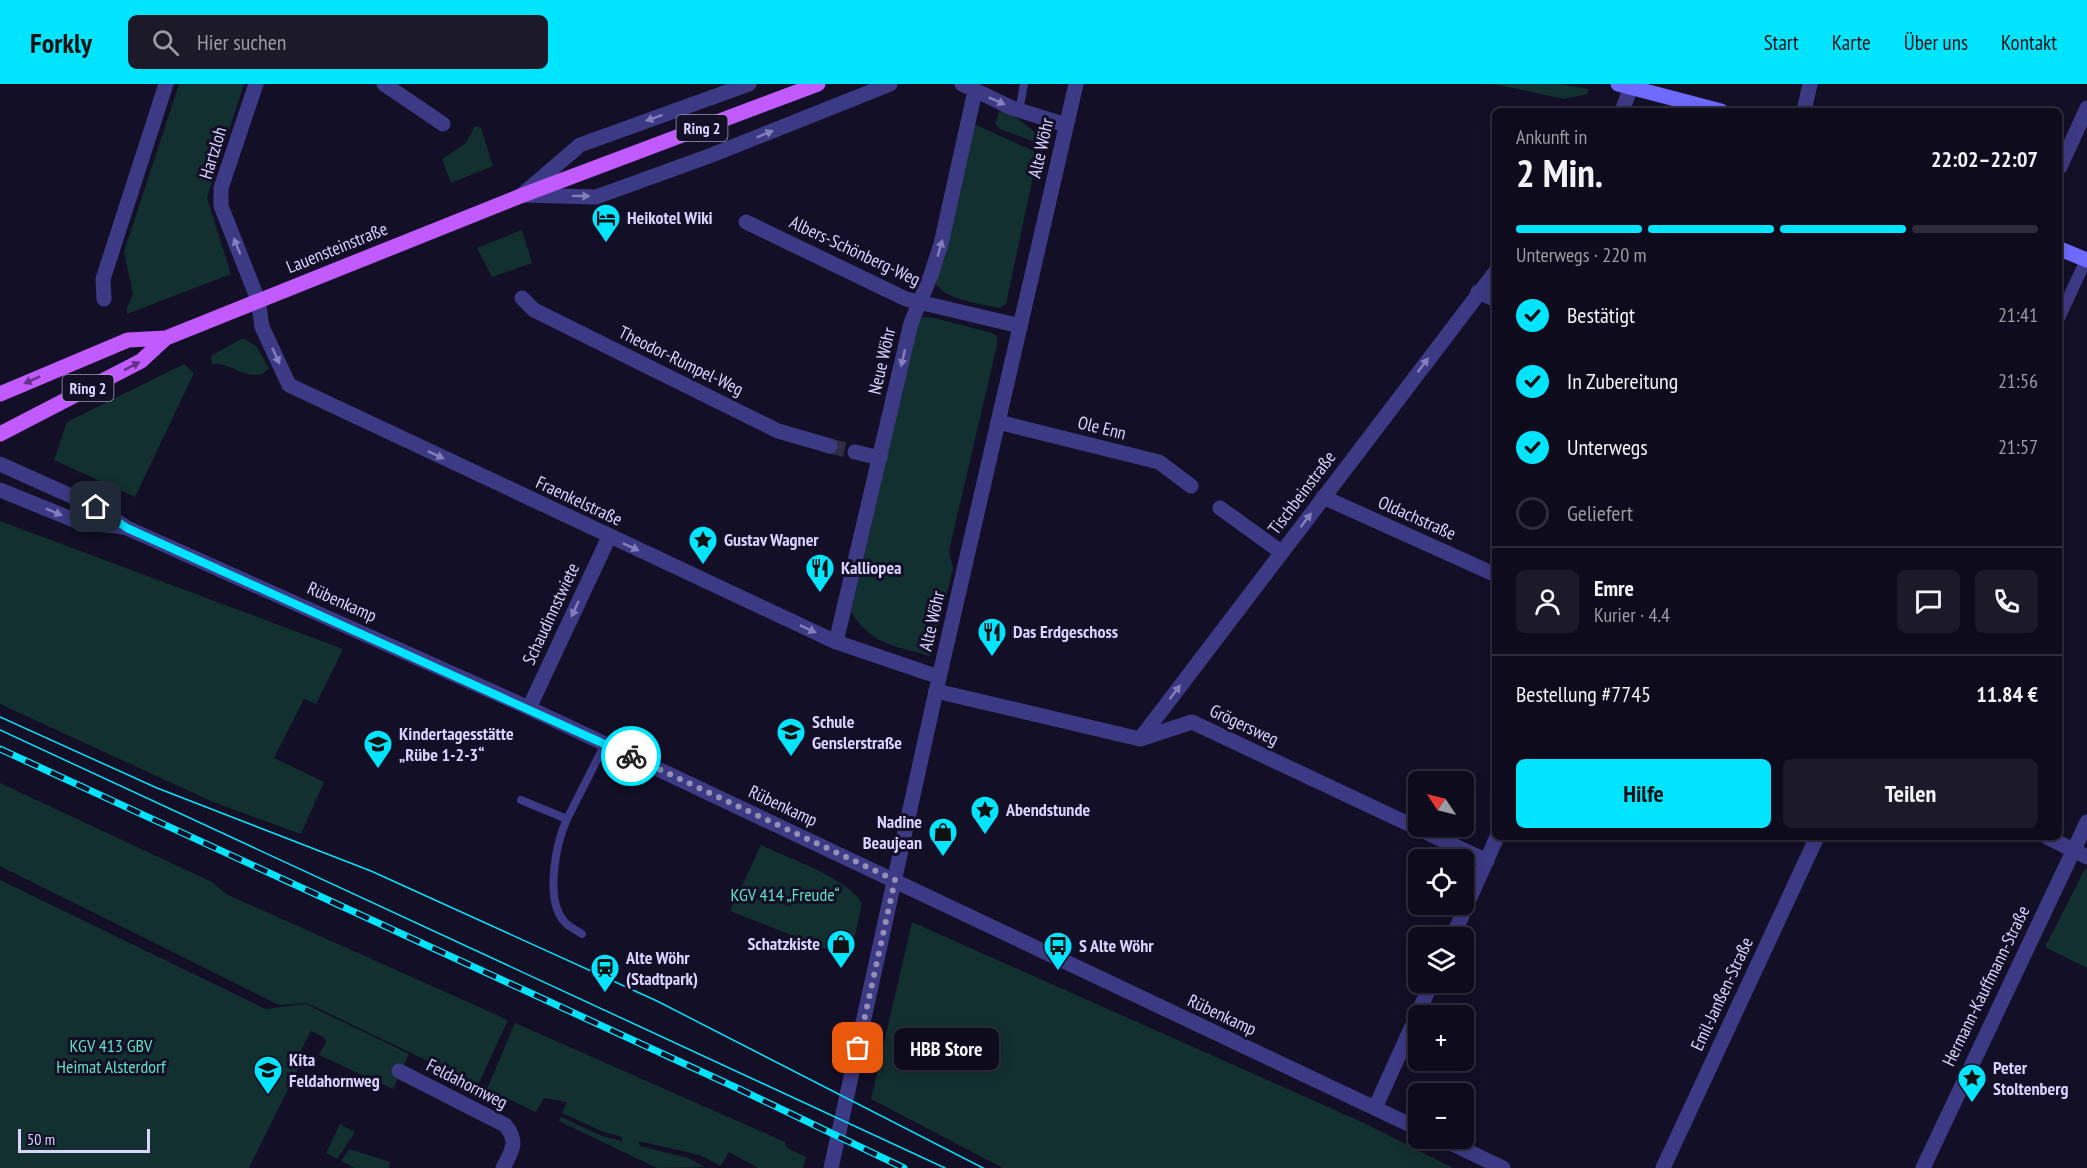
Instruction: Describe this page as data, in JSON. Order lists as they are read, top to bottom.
{
  "streets": {
    "main road": ["Ring 2", "Lauensteinstraße"],
    "street": [
      "Alte Wöhr",
      "Hartzloh",
      "Albers-Schönberg-Weg",
      "Theodor-Rumpel-Weg",
      "Neue Wöhr",
      "Ole Enn",
      "Tischbeinstraße",
      "Fraenkelstraße",
      "Oldachstraße",
      "Rübenkamp",
      "Schaudinnstwiete",
      "Grögersweg",
      "Hermann-Kauffmann-Straße",
      "Emil-Janßen-Straße",
      "Feldahornweg"
    ]
  },
  "crossings": [
    ["Alte Wöhr", "Albers-Schönberg-Weg"],
    ["Alte Wöhr", "Ole Enn"],
    ["Alte Wöhr", "Fraenkelstraße"],
    ["Alte Wöhr", "Rübenkamp"],
    ["Hartzloh", "Lauensteinstraße"],
    ["Hartzloh", "Fraenkelstraße"],
    ["Lauensteinstraße", "Fraenkelstraße"],
    ["Albers-Schönberg-Weg", "Neue Wöhr"],
    ["Neue Wöhr", "Fraenkelstraße"],
    ["Tischbeinstraße", "Oldachstraße"],
    ["Tischbeinstraße", "Grögersweg"],
    ["Fraenkelstraße", "Schaudinnstwiete"],
    ["Rübenkamp", "Schaudinnstwiete"]
  ],
  "one_way": ["Tischbeinstraße", "Fraenkelstraße", "Schaudinnstwiete"],
  "parks": ["KGV 414 „Freude“", "KGV 413 GBV Heimat Alsterdorf"],
  "places": {
    "hotel": ["Heikotel Wiki"],
    "place": ["Gustav Wagner", "Abendstunde", "Peter Stoltenberg"],
    "restaurant": ["Kalliopea", "Das Erdgeschoss"],
    "school or university": ["Schule Genslerstraße", "Kindertagesstätte „Rübe 1-2-3“", "Kita Feldahornweg"],
    "shop": ["Nadine Beaujean", "Schatzkiste"],
    "bus stop": ["S Alte Wöhr"],
    "station": ["Alte Wöhr (Stadtpark)"],
    "other": ["HBB Store"]
  },
  "scale_bar": "50 m",
  "north": "top left",
  "page": {
    "header": "Forkly",
    "search": "Hier suchen",
    "nav": [
      "Start",
      "Karte",
      "Über uns",
      "Kontakt"
    ],
    "heading": ["2 Min.", "Ankunft in", "22:02–22:07"],
    "panel": [
      "Emre",
      "Kurier · 4.4",
      "Bestellung #7745",
      "11.84 €"
    ],
    "bar": "Unterwegs · 220 m",
    "list": [
      ["Bestätigt", "21:41"],
      ["In Zubereitung", "21:56"],
      ["Unterwegs", "21:57"],
      "Geliefert"
    ],
    "buttons": ["Hilfe", "Teilen"],
    "map_buttons": ["+", "−"],
    "bubble": "HBB Store",
    "scale": "50 m"
  }
}
